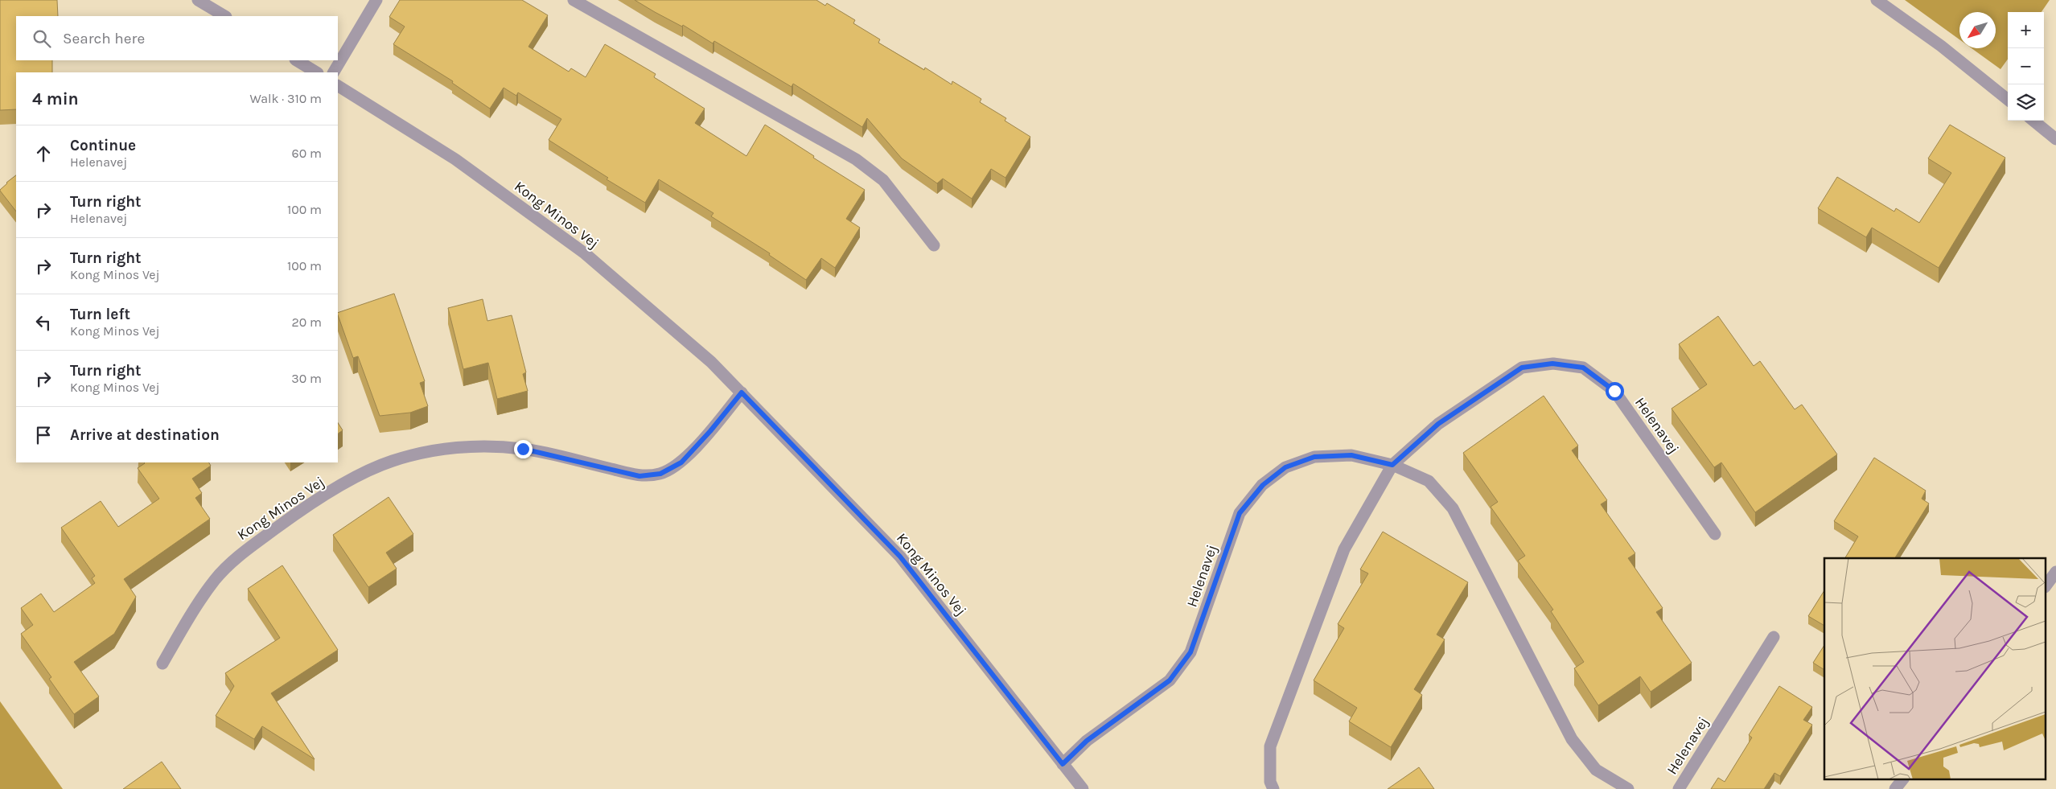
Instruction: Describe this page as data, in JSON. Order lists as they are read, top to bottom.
{
  "streets": {
    "street": ["Kong Minos Vej", "Helenavej"]
  },
  "crossings": [
    ["Kong Minos Vej", "Helenavej"]
  ],
  "north": "bottom left",
  "page": {
    "map_buttons": ["+", "−"],
    "search": "Search here",
    "heading": ["4 min", "Walk · 310 m"],
    "list": [
      ["Continue", "Helenavej", "60 m"],
      ["Turn right", "Helenavej", "100 m"],
      ["Turn right", "Kong Minos Vej", "100 m"],
      ["Turn left", "Kong Minos Vej", "20 m"],
      ["Turn right", "Kong Minos Vej", "30 m"],
      "Arrive at destination"
    ]
  }
}
